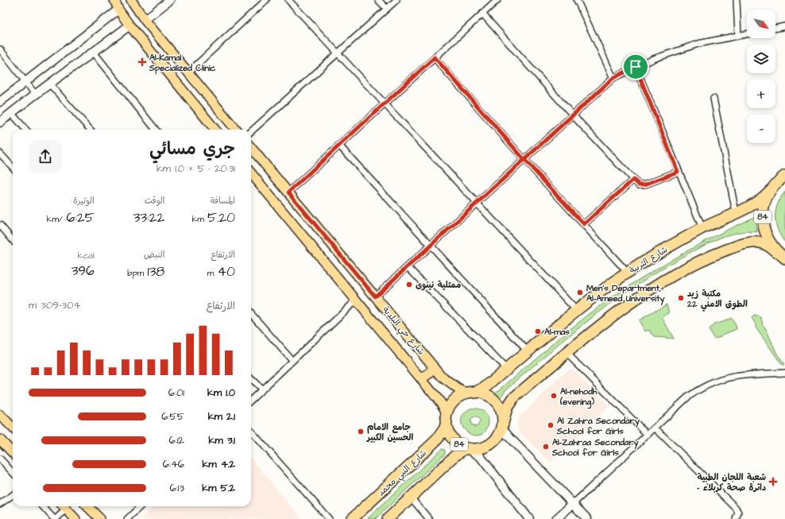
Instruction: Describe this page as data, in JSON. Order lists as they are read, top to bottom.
{
  "streets": {
    "highway": ["84", "شارع التربية", "شارع النبي محمد"],
    "main road": ["شارع حي البلدية"]
  },
  "crossings": [
    ["84", "شارع التربية"],
    ["84", "شارع حي البلدية"],
    ["84", "شارع النبي محمد"],
    ["شارع التربية", "شارع حي البلدية"],
    ["شارع التربية", "شارع النبي محمد"],
    ["شارع حي البلدية", "شارع النبي محمد"]
  ],
  "places": {
    "health": ["Al-Kamal Specialized Clinic", "شعبة اللجان الطبية - دائرة صحة كربلاء"],
    "other": [
      "ممثلية نينوى",
      "Men's Department, Al-Ameed University",
      "مكتبة زيد الطوق الامني 22",
      "Al-mas",
      "Al-nehodh (evening)",
      "Al Zahra Secondary School for Girls",
      "جامع الامام الحسين الكبير",
      "Al-Zahraa Secondary School for Girls"
    ]
  },
  "north": "bottom right",
  "page": {
    "map_buttons": ["+", "−"],
    "heading": ["جري مسائي", "20:31 · 5 × 1.0 km"],
    "stats": [
      ["المسافة", "5.20 km"],
      ["الوقت", "33:22"],
      ["الوتيرة", "6:25 /km"],
      ["الارتفاع", "40 m"],
      ["النبض", "138 bpm"],
      ["kcal", "396"]
    ],
    "chart": ["الارتفاع", "304–309 m"],
    "list": [
      {
        "name": "1.0 km",
        "note": "6:01"
      },
      {
        "name": "2.1 km",
        "note": "6:55"
      },
      {
        "name": "3.1 km",
        "note": "6:12"
      },
      {
        "name": "4.2 km",
        "note": "6:46"
      },
      {
        "name": "5.2 km",
        "note": "6:13"
      }
    ]
  }
}
